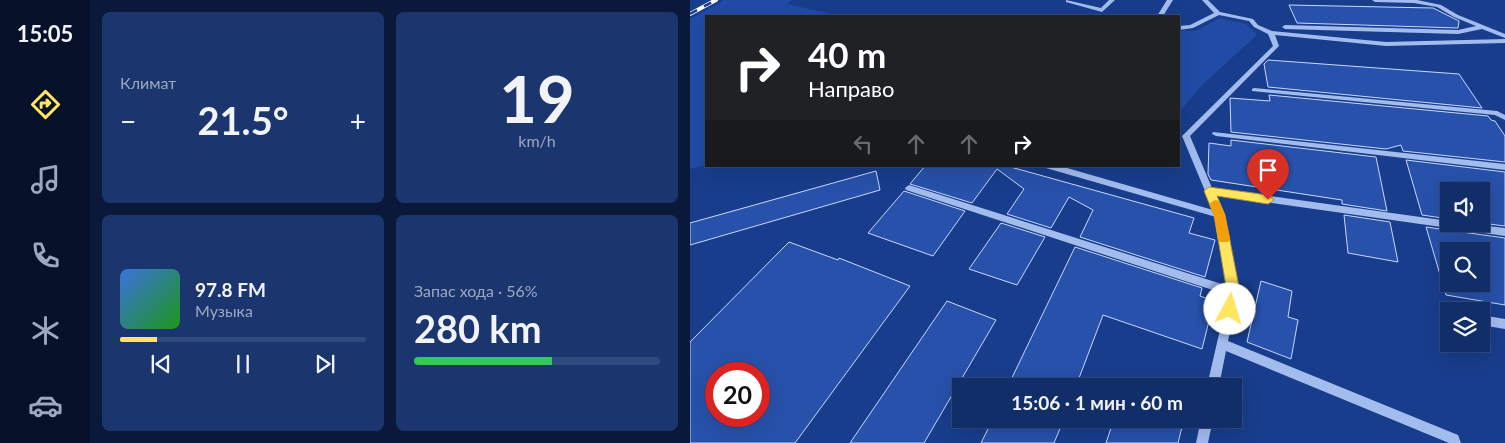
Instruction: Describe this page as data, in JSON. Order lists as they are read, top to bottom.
{
  "page": {
    "tabs": "15:05",
    "tile": [
      "Климат",
      ["19", "km/h"],
      ["Запас хода · 56%", "280 km"]
    ],
    "turn": ["40 m", "Направо"],
    "heat": ["−", "21.5°", "+"],
    "song": ["97.8 FM", "Музыка"],
    "limit": "20",
    "trip": "15:06 · 1 мин · 60 m"
  }
}
